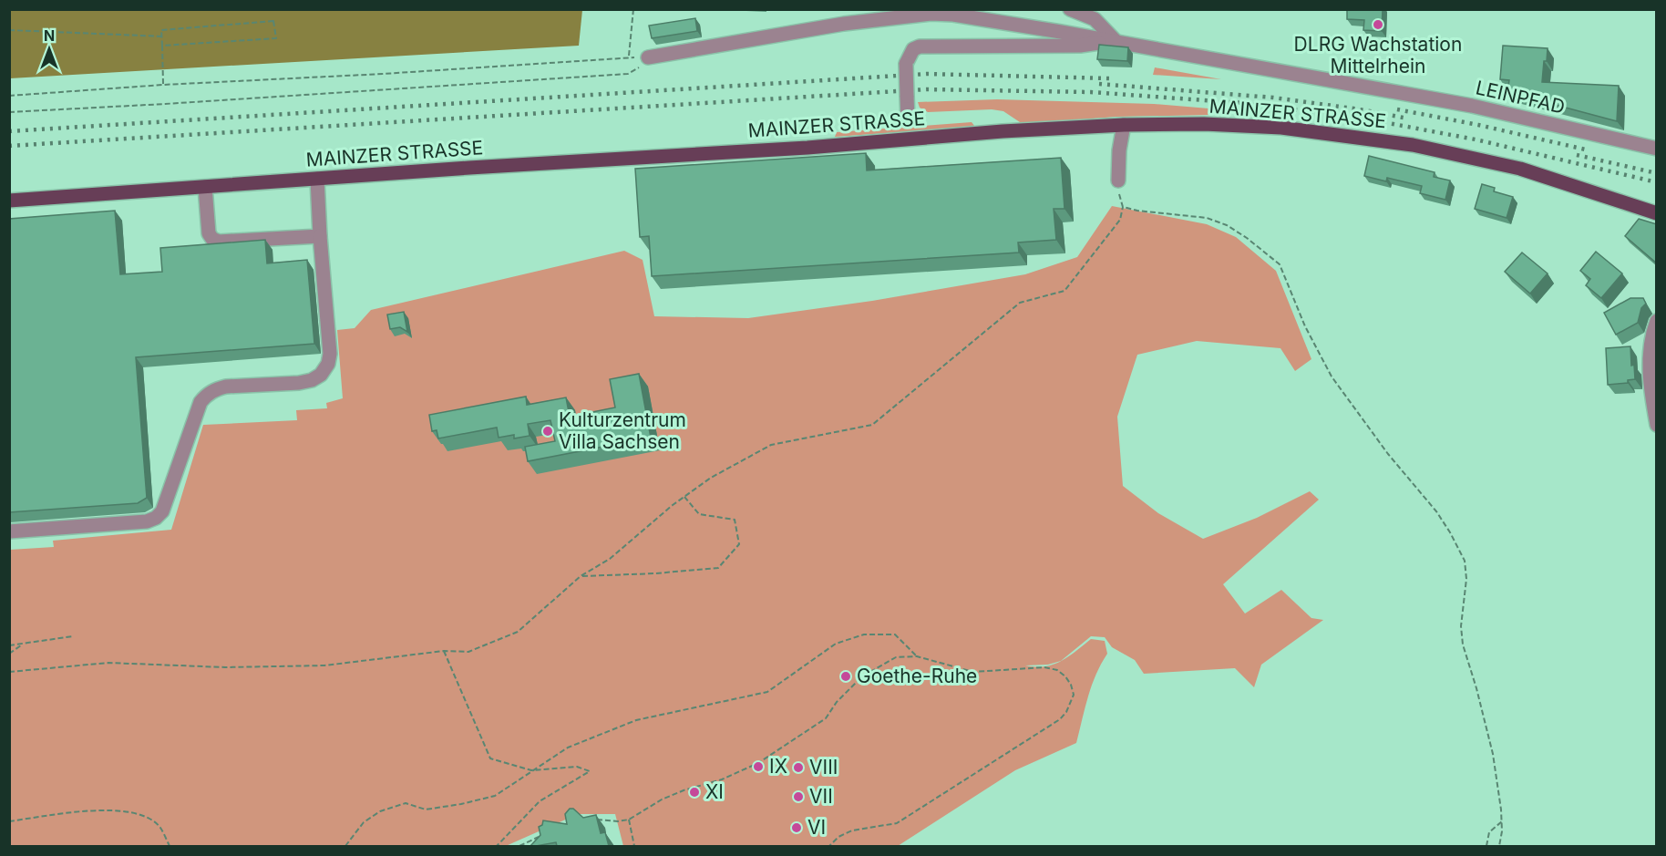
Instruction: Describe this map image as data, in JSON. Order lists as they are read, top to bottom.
{
  "streets": {
    "main road": ["MAINZER STRASSE"],
    "street": ["LEINPFAD"]
  },
  "places": [
    "DLRG Wachstation Mittelrhein",
    "Kulturzentrum Villa Sachsen",
    "Goethe-Ruhe",
    "IX",
    "VIII",
    "XI",
    "VII",
    "VI"
  ],
  "north": "top"
}
